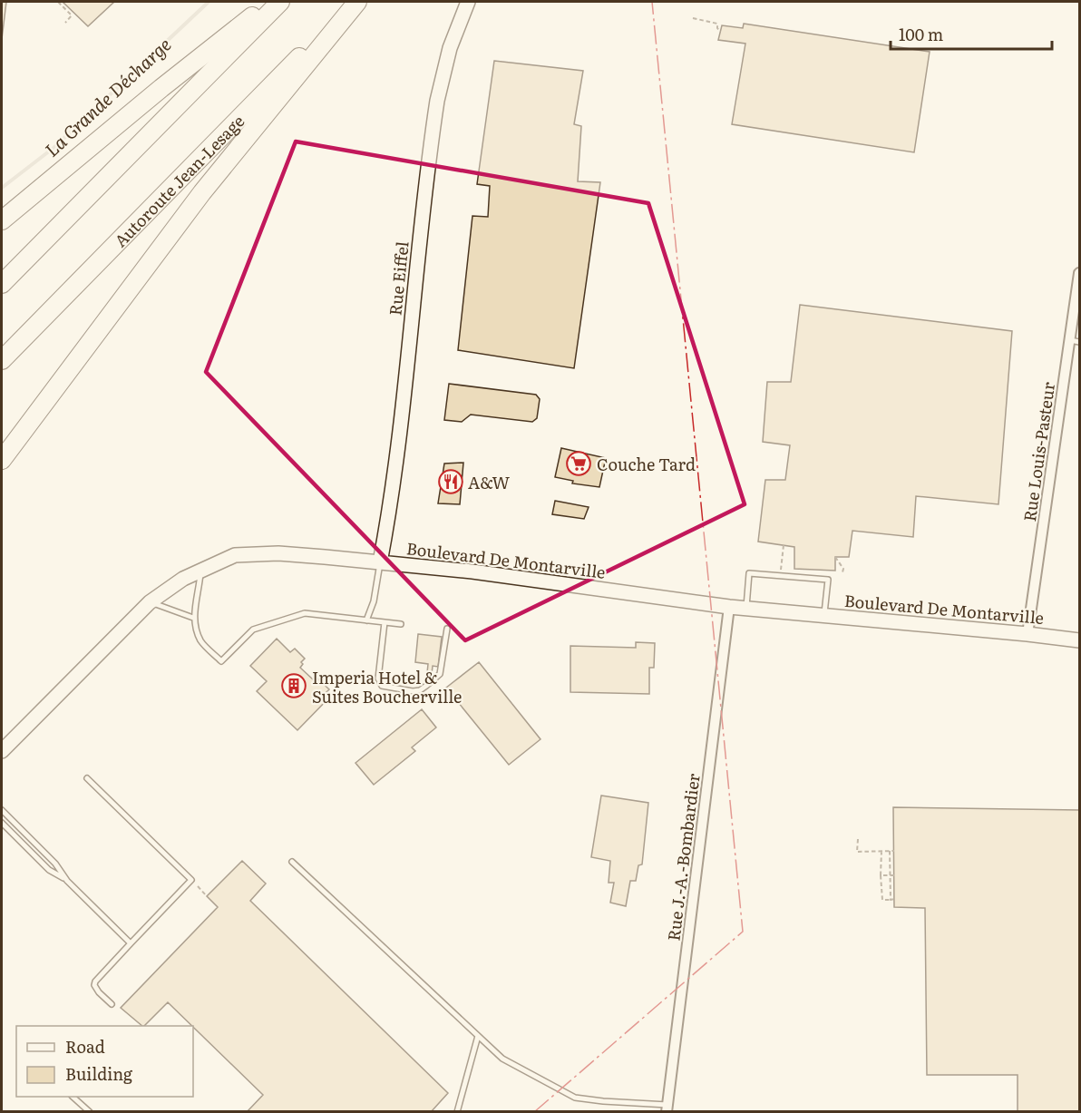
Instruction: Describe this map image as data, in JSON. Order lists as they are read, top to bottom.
{
  "streets": {
    "highway": ["Autoroute Jean-Lesage"],
    "street": [
      "Rue Eiffel",
      "Rue Louis-Pasteur",
      "Boulevard De Montarville",
      "Rue J.-A.-Bombardier"
    ]
  },
  "crossings": [
    ["Rue Eiffel", "Boulevard De Montarville"],
    ["Rue Louis-Pasteur", "Boulevard De Montarville"],
    ["Boulevard De Montarville", "Rue J.-A.-Bombardier"]
  ],
  "water": ["La Grande Décharge"],
  "places": {
    "supermarket": ["Couche Tard"],
    "restaurant": ["A&W"],
    "building": ["Imperia Hotel & Suites Boucherville"]
  },
  "legend": ["Road", "Building"],
  "scale_bar": "100 m"
}
